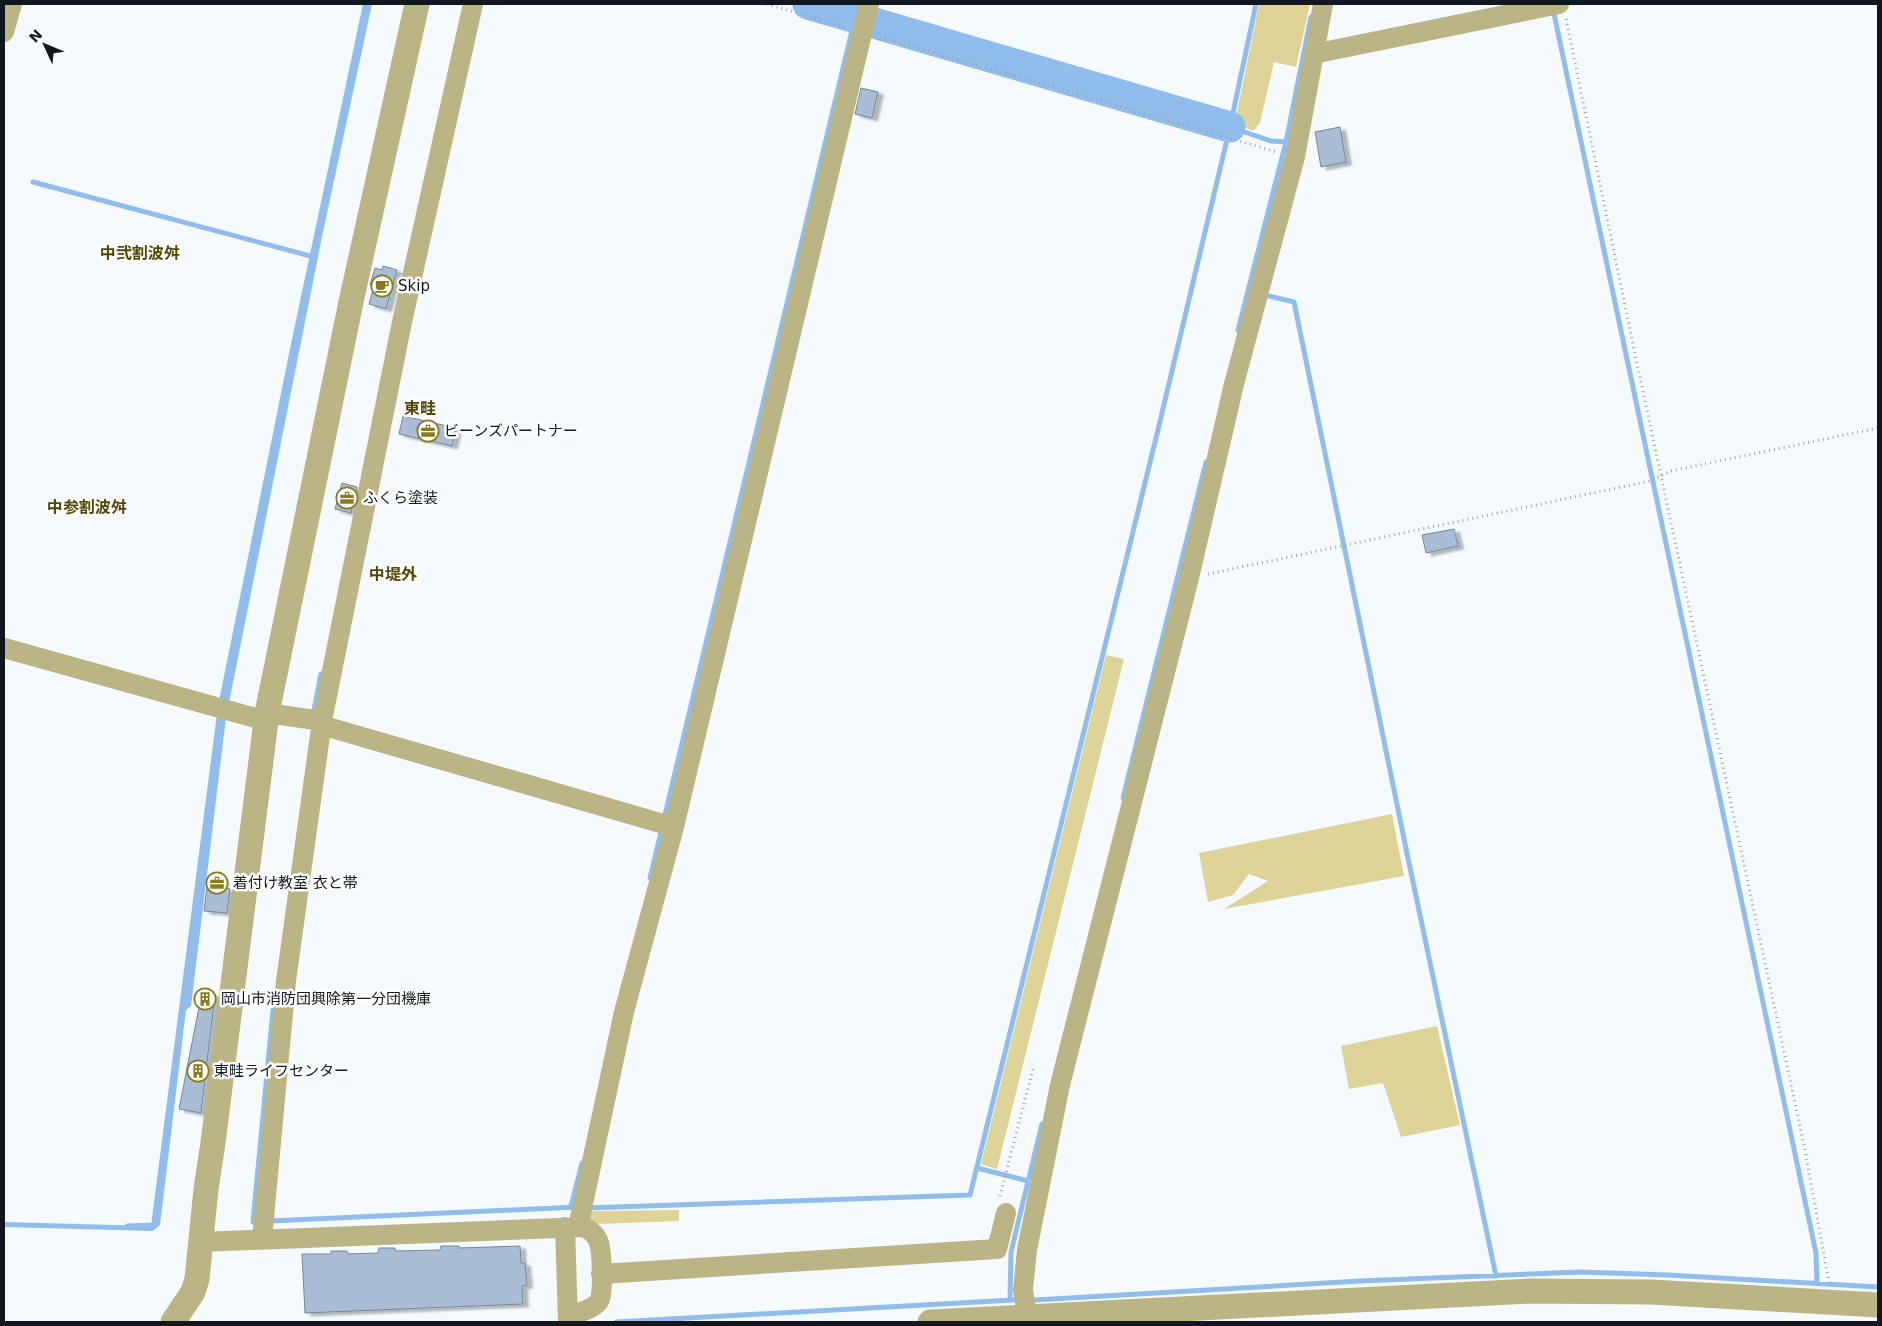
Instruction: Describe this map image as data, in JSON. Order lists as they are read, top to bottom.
{
  "districts": [
    "中弐割波舛",
    "東畦",
    "中参割波舛",
    "中堤外"
  ],
  "places": {
    "cafe": ["Skip"],
    "office": ["ビーンズパートナー", "ふくら塗装", "着付け教室 衣と帯"],
    "building": ["岡山市消防団興除第一分団機庫", "東畦ライフセンター"]
  },
  "north": "top left"
}
